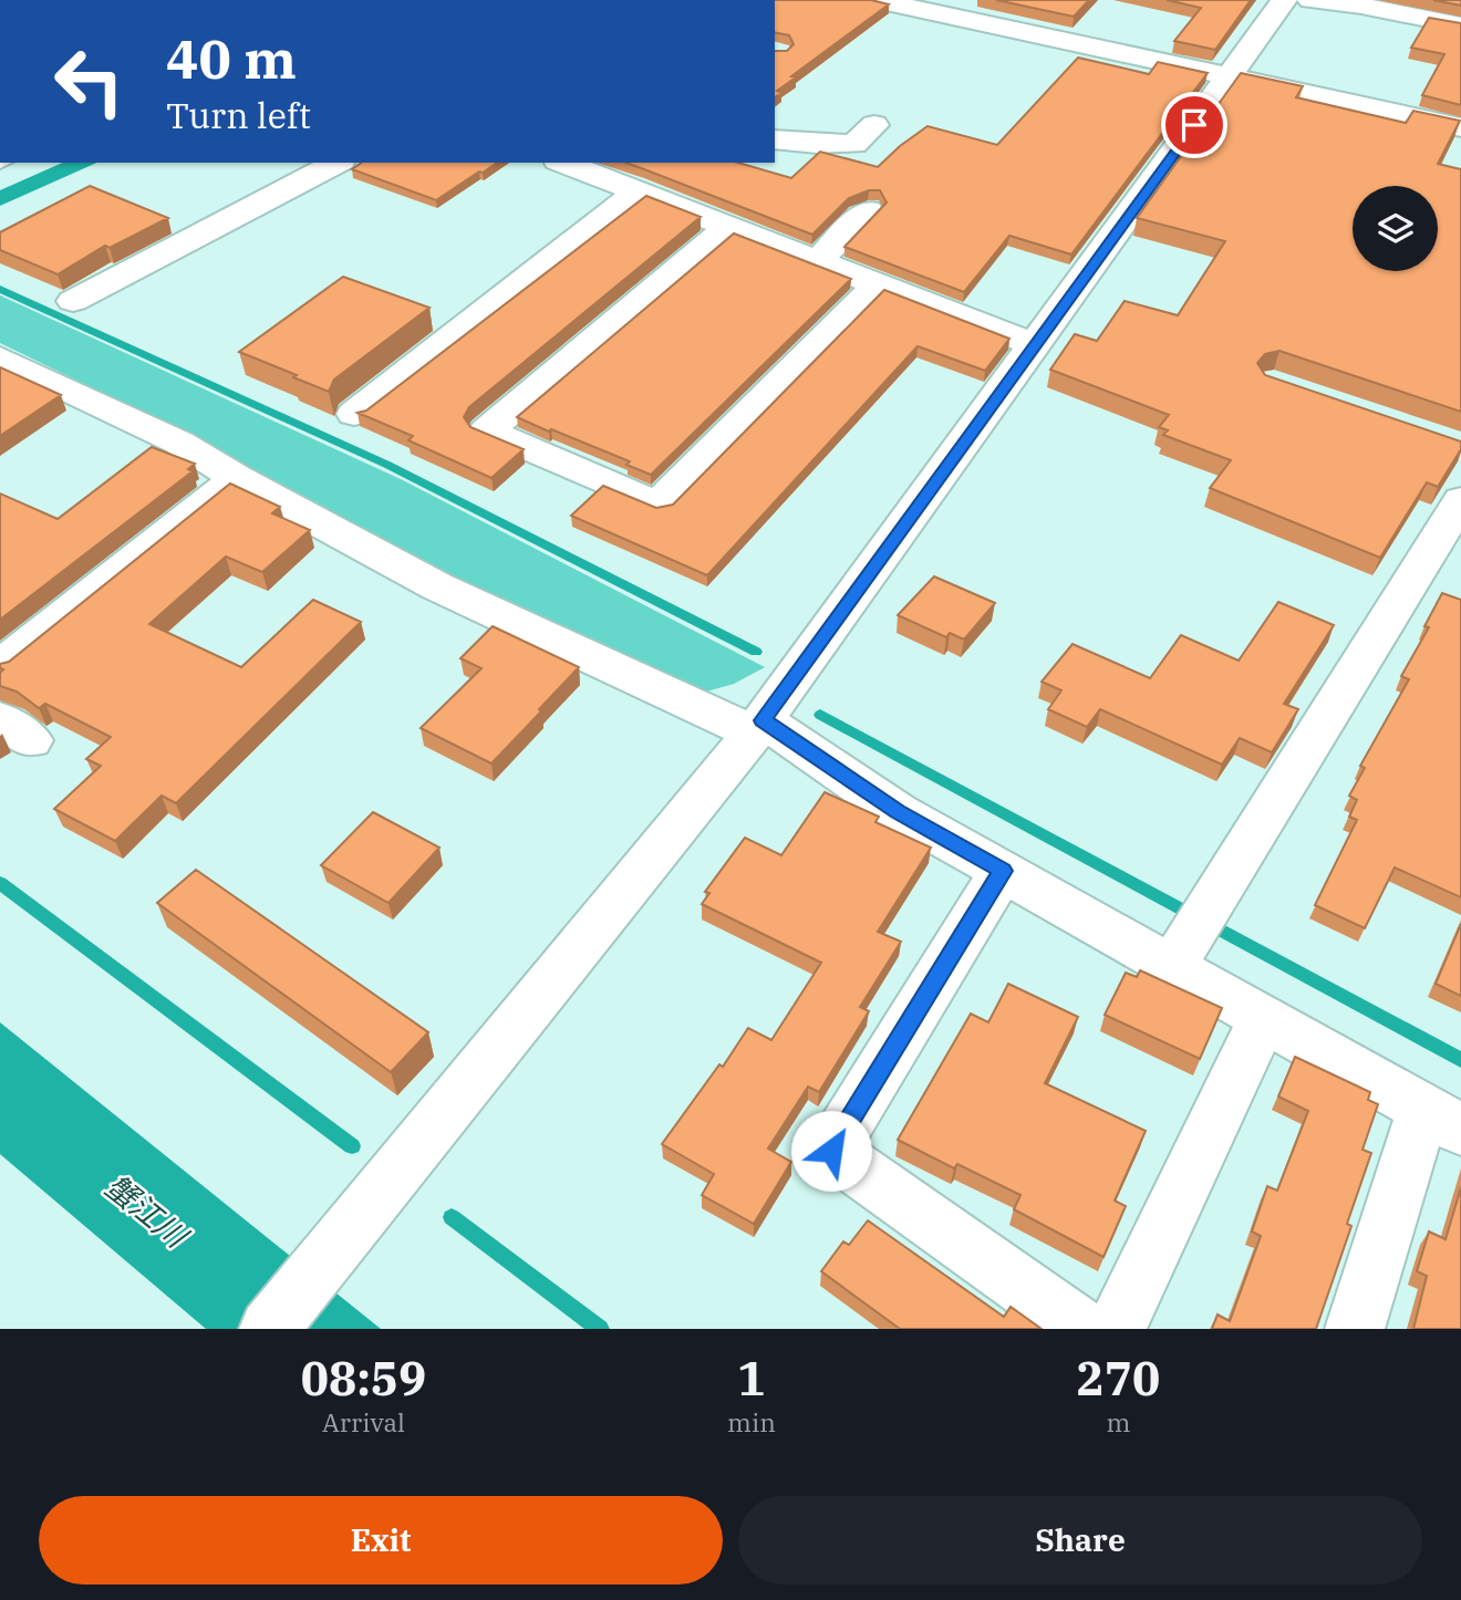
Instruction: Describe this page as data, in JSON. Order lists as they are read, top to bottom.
{
  "water": ["蟹江川"],
  "page": {
    "turn": ["40 m", "Turn left"],
    "eta": [
      "08:59",
      "Arrival",
      "1",
      "min",
      "270",
      "m"
    ],
    "buttons": ["Exit", "Share"]
  }
}
